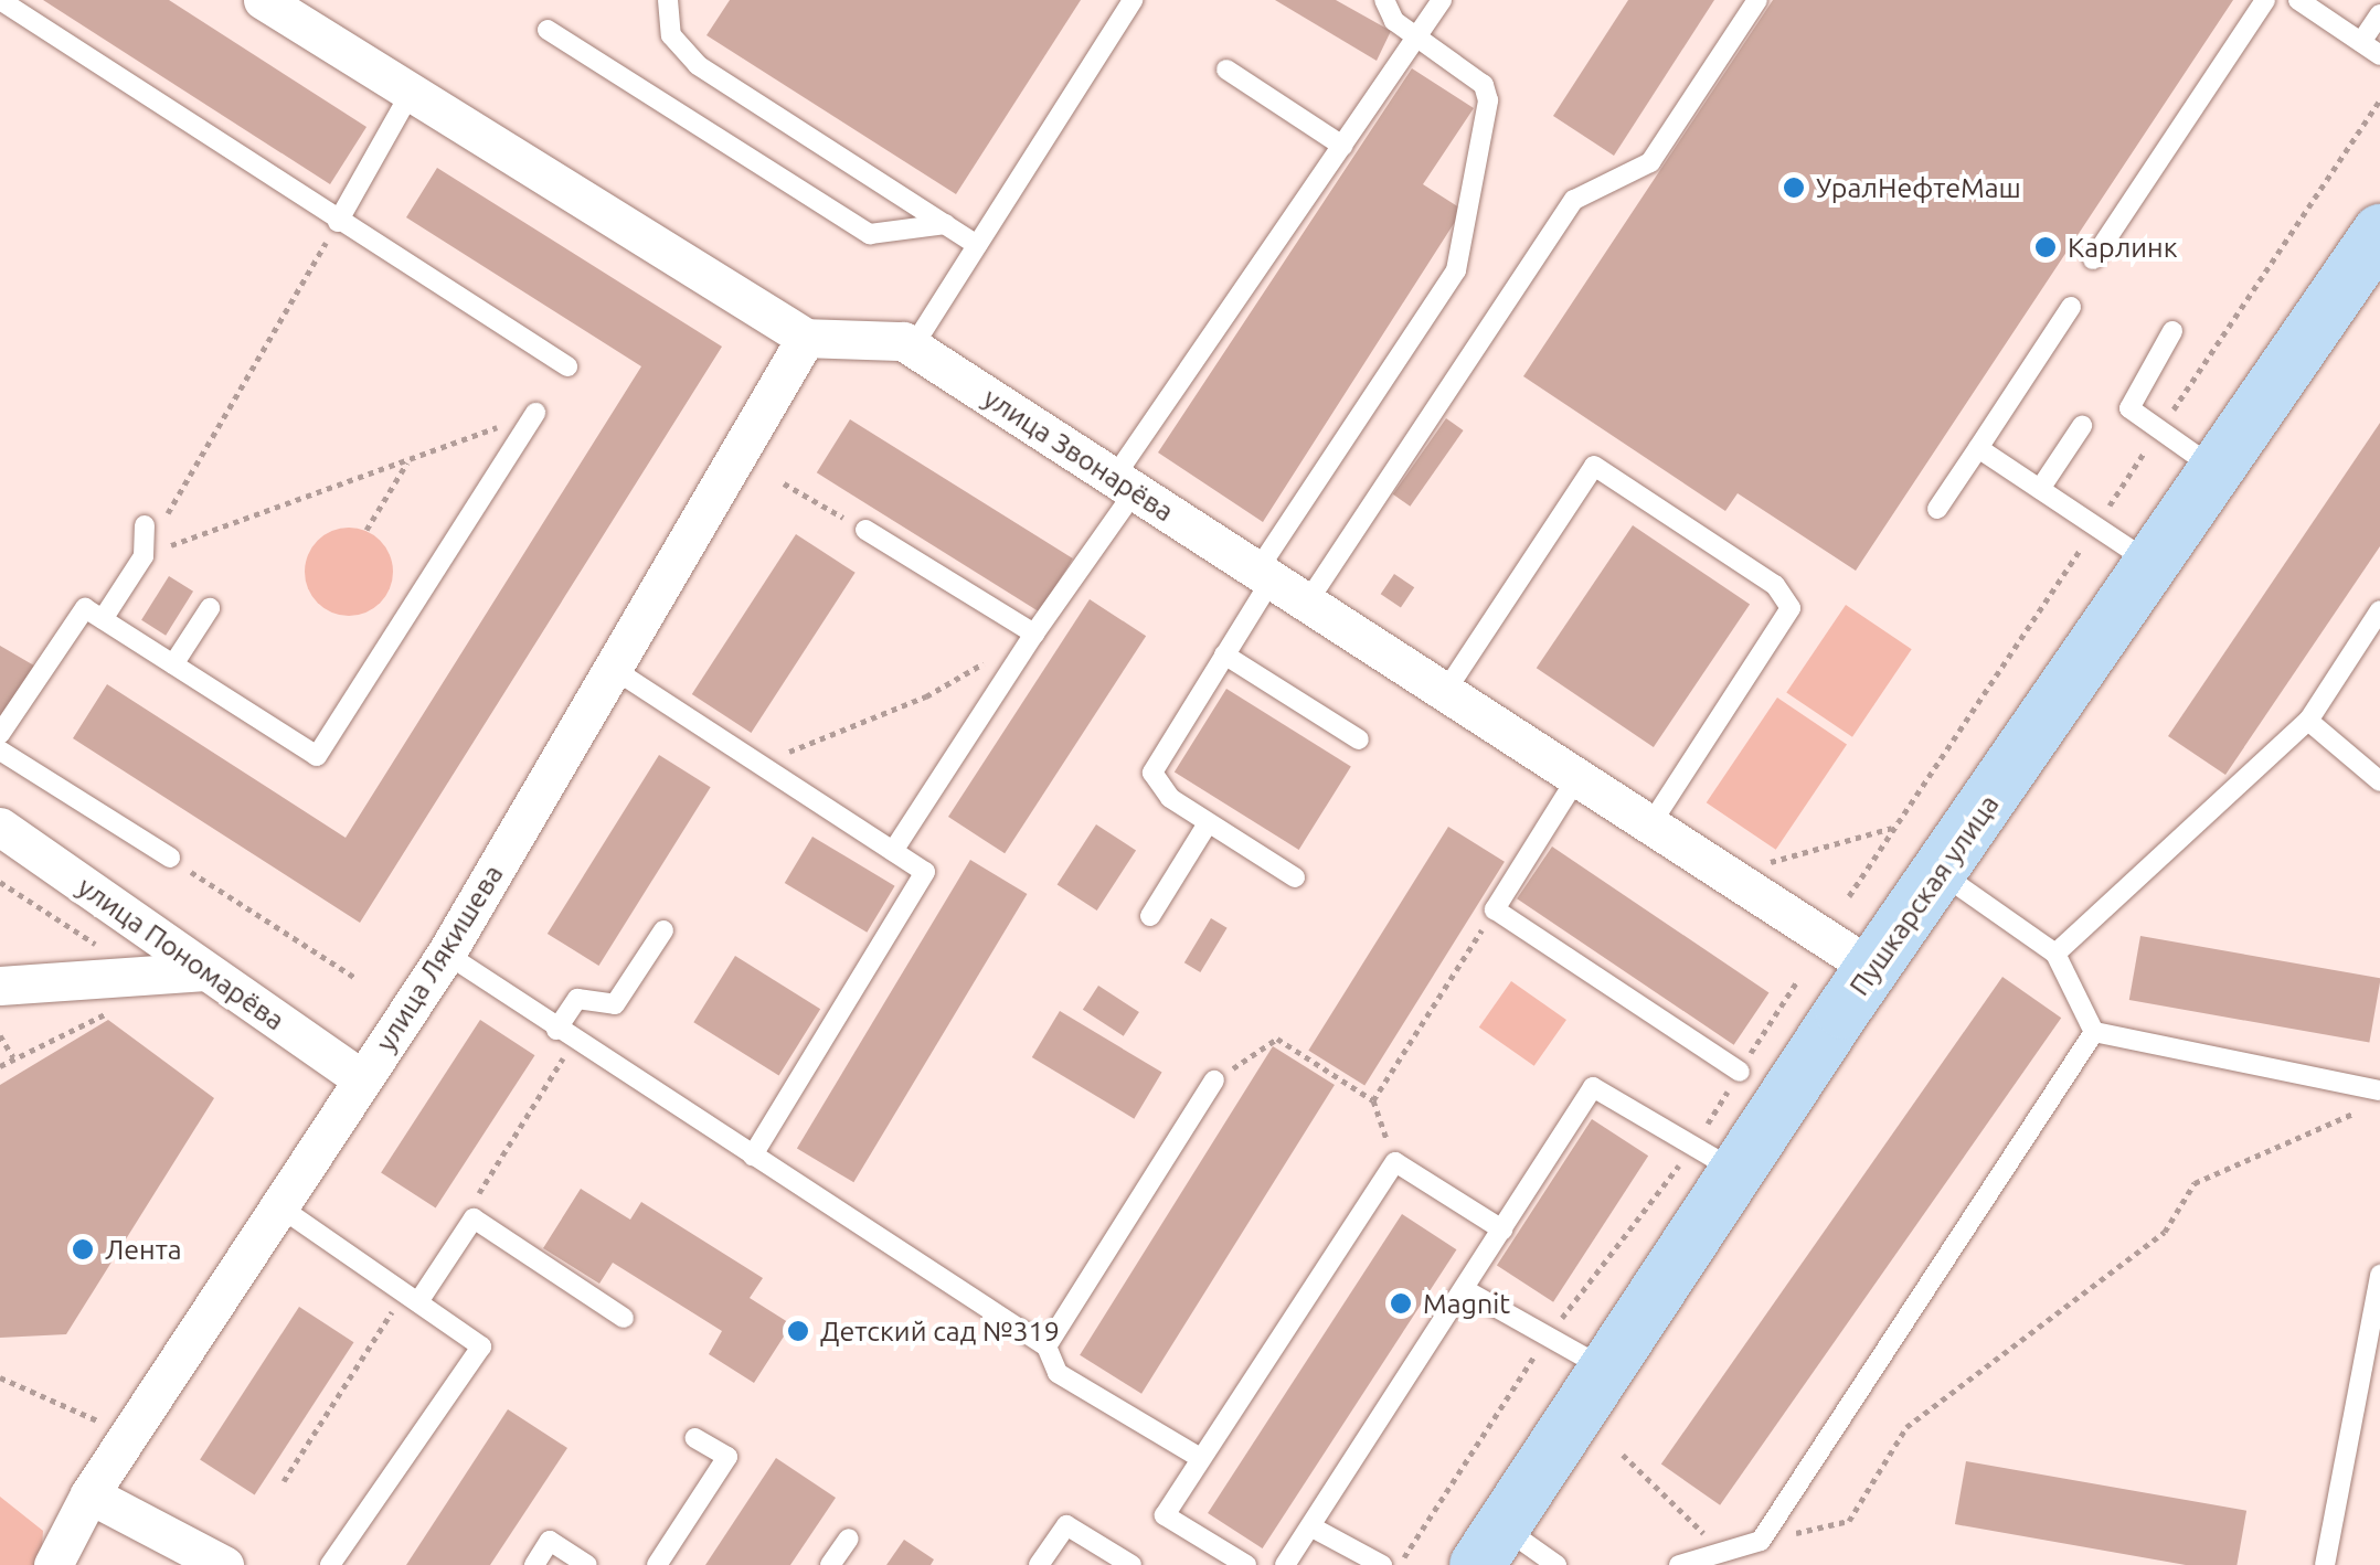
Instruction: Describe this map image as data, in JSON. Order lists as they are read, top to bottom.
{
  "streets": {
    "main road": ["Пушкарская улица"],
    "street": ["улица Звонарёва", "улица Пономарёва", "улица Лякишева"]
  },
  "crossings": [
    ["улица Звонарёва", "Пушкарская улица"],
    ["улица Звонарёва", "улица Лякишева"],
    ["улица Пономарёва", "улица Лякишева"]
  ],
  "places": [
    "УралНефтеМаш",
    "Карлинк",
    "Лента",
    "Magnit",
    "Детский сад №319"
  ]
}
